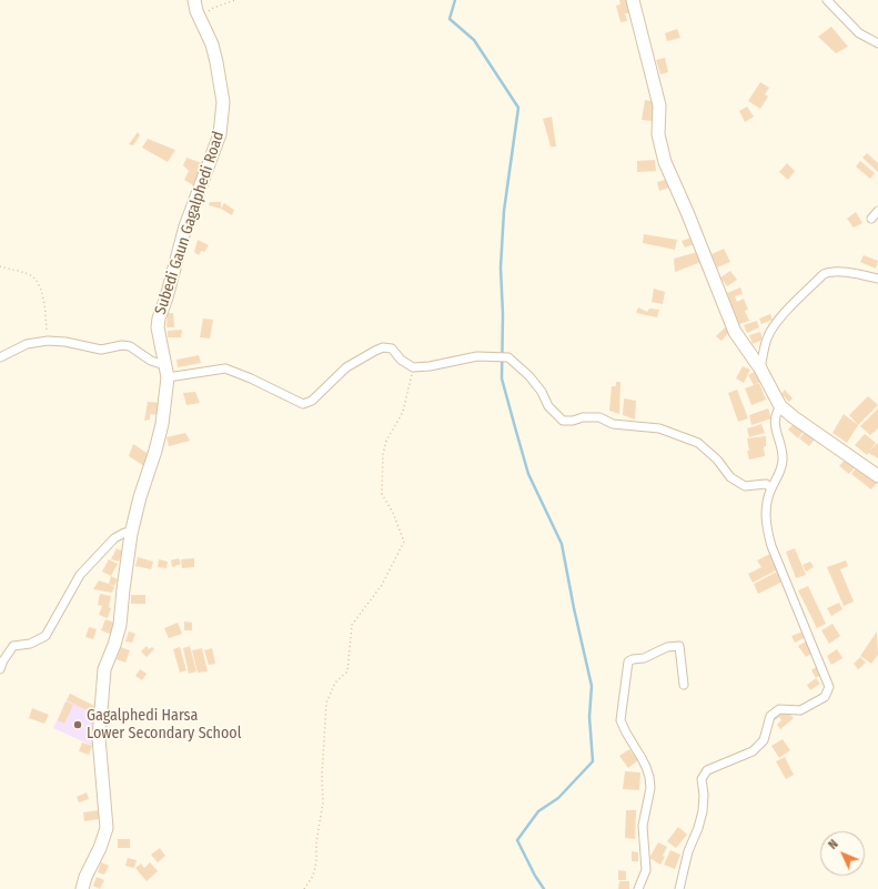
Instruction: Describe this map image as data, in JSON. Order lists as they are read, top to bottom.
{
  "streets": {
    "street": ["Subedi Gaun Gagalphedi Road"]
  },
  "places": ["Gagalphedi Harsa Lower Secondary School"],
  "north": "top left"
}
